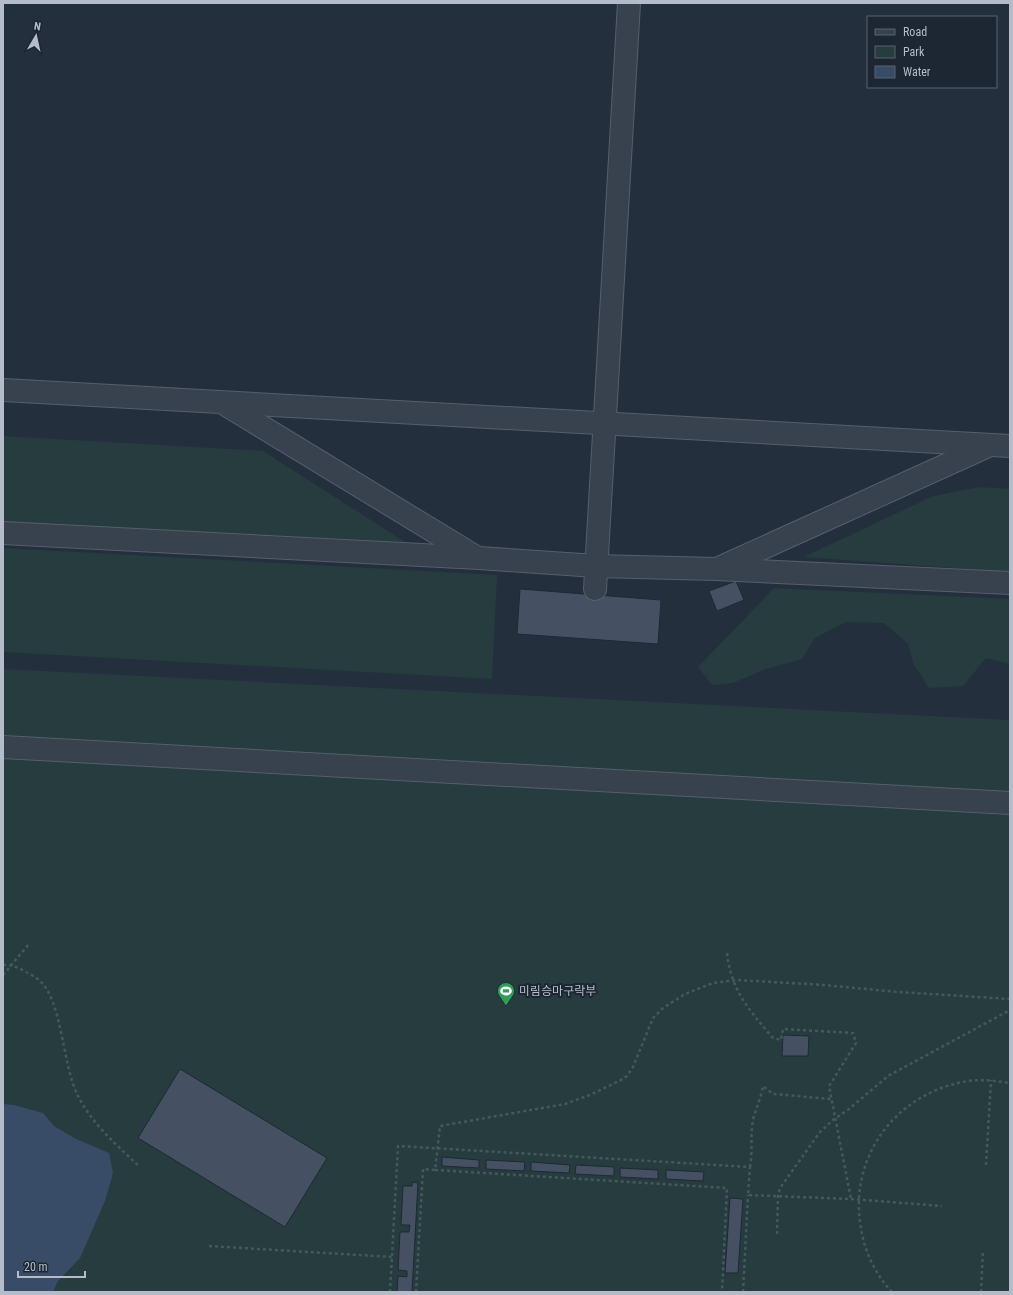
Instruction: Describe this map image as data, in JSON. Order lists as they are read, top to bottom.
{
  "places": {
    "sports": ["미림승마구락부"]
  },
  "legend": ["Road", "Park", "Water"],
  "scale_bar": "20 m",
  "north": "top"
}
